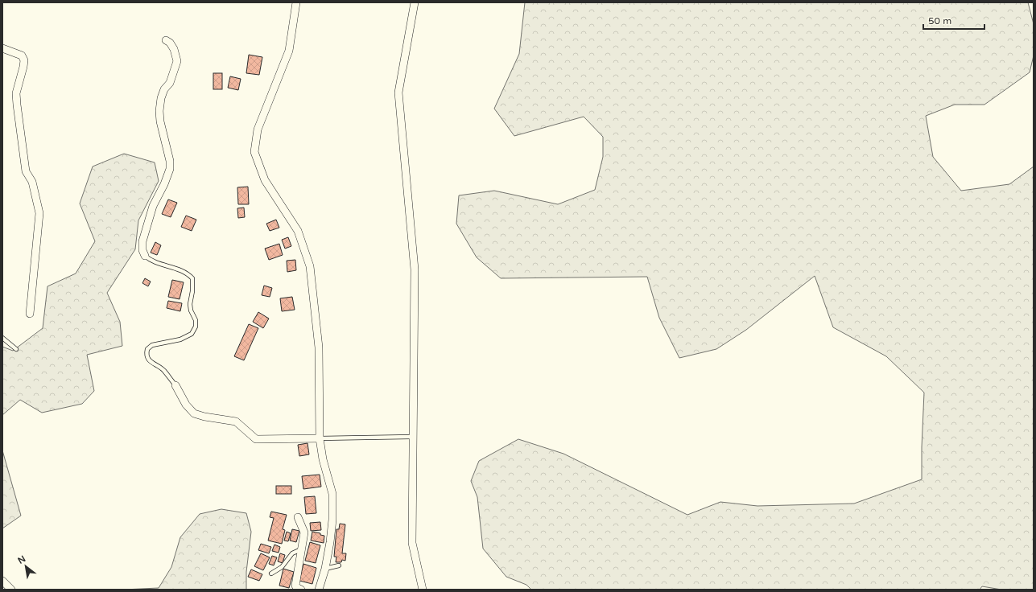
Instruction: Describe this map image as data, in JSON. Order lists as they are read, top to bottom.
{
  "scale_bar": "50 m",
  "north": "top left"
}
